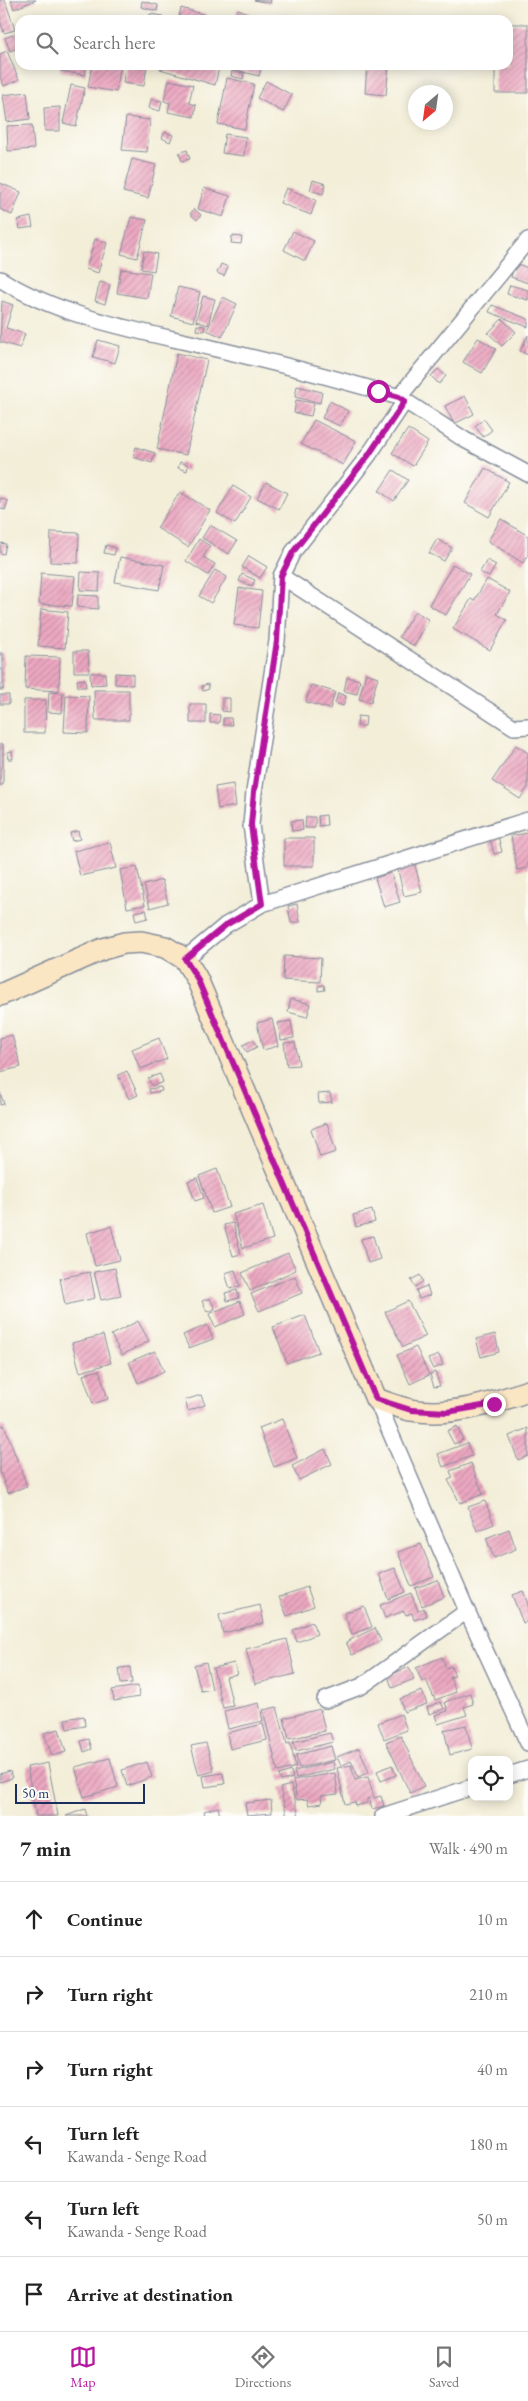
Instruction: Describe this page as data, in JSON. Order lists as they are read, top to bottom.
{
  "scale_bar": "50 m",
  "north": "bottom left",
  "page": {
    "search": "Search here",
    "scale": "50 m",
    "heading": ["7 min", "Walk · 490 m"],
    "list": [
      ["Continue", "10 m"],
      ["Turn right", "210 m"],
      ["Turn right", "40 m"],
      ["Turn left", "Kawanda - Senge Road", "180 m"],
      ["Turn left", "Kawanda - Senge Road", "50 m"],
      "Arrive at destination"
    ],
    "nav": ["Map", "Directions", "Saved"]
  }
}
